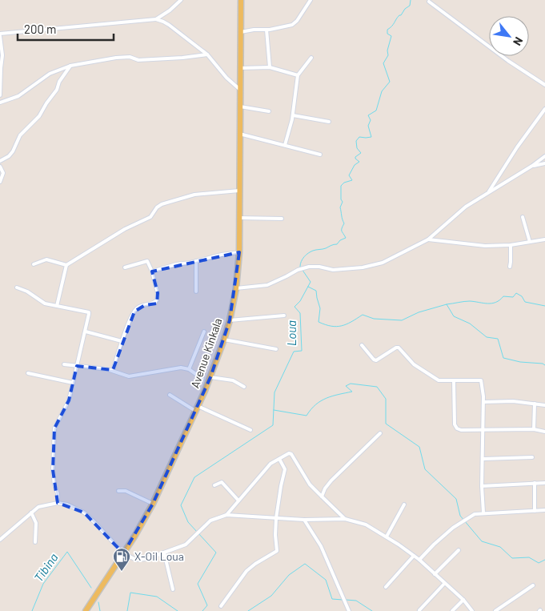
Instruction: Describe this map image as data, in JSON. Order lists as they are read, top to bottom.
{
  "streets": {
    "main road": ["Avenue Kinkala"]
  },
  "water": ["Loua", "Tibina"],
  "places": {
    "fuel station": ["X-Oil Loua"]
  },
  "scale_bar": "200 m",
  "north": "bottom right"
}
